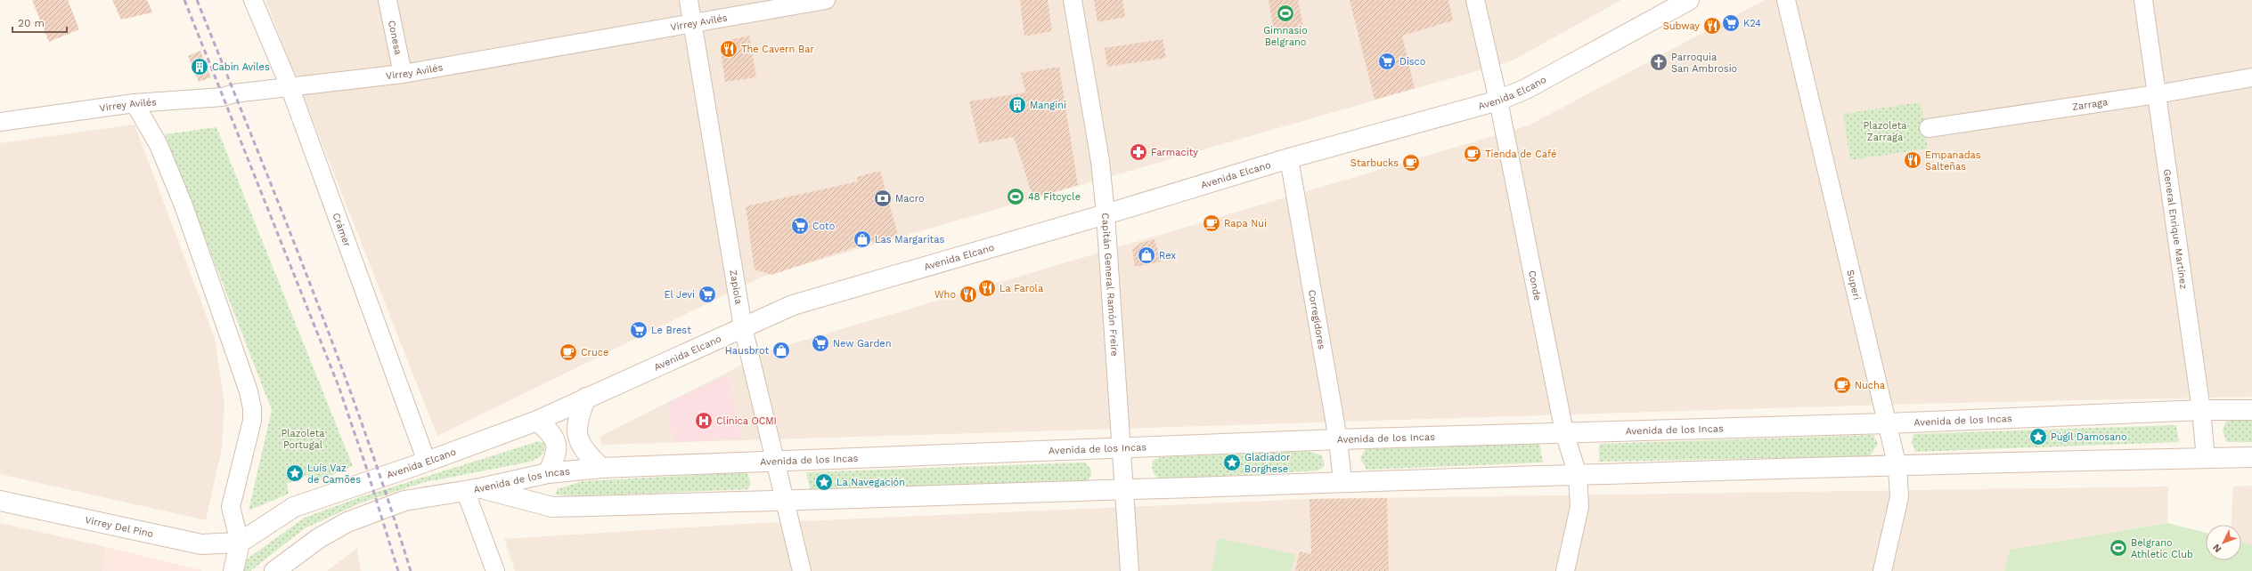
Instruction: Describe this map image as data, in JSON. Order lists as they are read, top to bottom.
{
  "streets": {
    "main road": ["Avenida Elcano", "Avenida de los Incas", "Virrey Del Pino"],
    "street": [
      "Virrey Avilés",
      "Conesa",
      "Zarraga",
      "General Enrique Martínez",
      "Crámer",
      "Capitán General Ramón Freire",
      "Superí",
      "Conde",
      "Zapiola",
      "Corregidores"
    ]
  },
  "crossings": [
    ["Virrey Avilés", "Conesa"],
    ["Virrey Avilés", "Crámer"],
    ["Virrey Avilés", "Zapiola"],
    ["Avenida Elcano", "Crámer"],
    ["Avenida Elcano", "Capitán General Ramón Freire"],
    ["Avenida Elcano", "Conde"],
    ["Avenida Elcano", "Zapiola"],
    ["Avenida Elcano", "Corregidores"],
    ["Avenida Elcano", "Virrey Del Pino"],
    ["Zarraga", "General Enrique Martínez"],
    ["General Enrique Martínez", "Avenida de los Incas"],
    ["Capitán General Ramón Freire", "Avenida de los Incas"],
    ["Superí", "Avenida de los Incas"],
    ["Conde", "Avenida de los Incas"],
    ["Zapiola", "Avenida de los Incas"],
    ["Corregidores", "Avenida de los Incas"]
  ],
  "parks": ["Plazoleta Zarraga", "Plazoleta Portugal"],
  "places": {
    "sports": ["Gimnasio Belgrano", "48 Fitcycle", "Belgrano Athletic Club"],
    "supermarket": [
      "K24",
      "Disco",
      "Coto",
      "El Jevi",
      "Le Brest",
      "New Garden"
    ],
    "restaurant": [
      "Subway",
      "The Cavern Bar",
      "Empanadas Salteñas",
      "La Farola",
      "Who"
    ],
    "church": ["Parroquia San Ambrosio"],
    "building": ["Cabin Aviles", "Mangini"],
    "pharmacy": ["Farmacity"],
    "cafe": [
      "Tienda de Café",
      "Starbucks",
      "Rapa Nui",
      "Cruce",
      "Nucha"
    ],
    "bank": ["Macro"],
    "shop": ["Las Margaritas", "Rex", "Hausbrot"],
    "hospital": ["Clínica OCMI"],
    "place": [
      "Púgil Damosano",
      "Gladiador Borghese",
      "Luís Vaz de Camões",
      "La Navegación"
    ]
  },
  "scale_bar": "20 m",
  "north": "bottom left"
}
